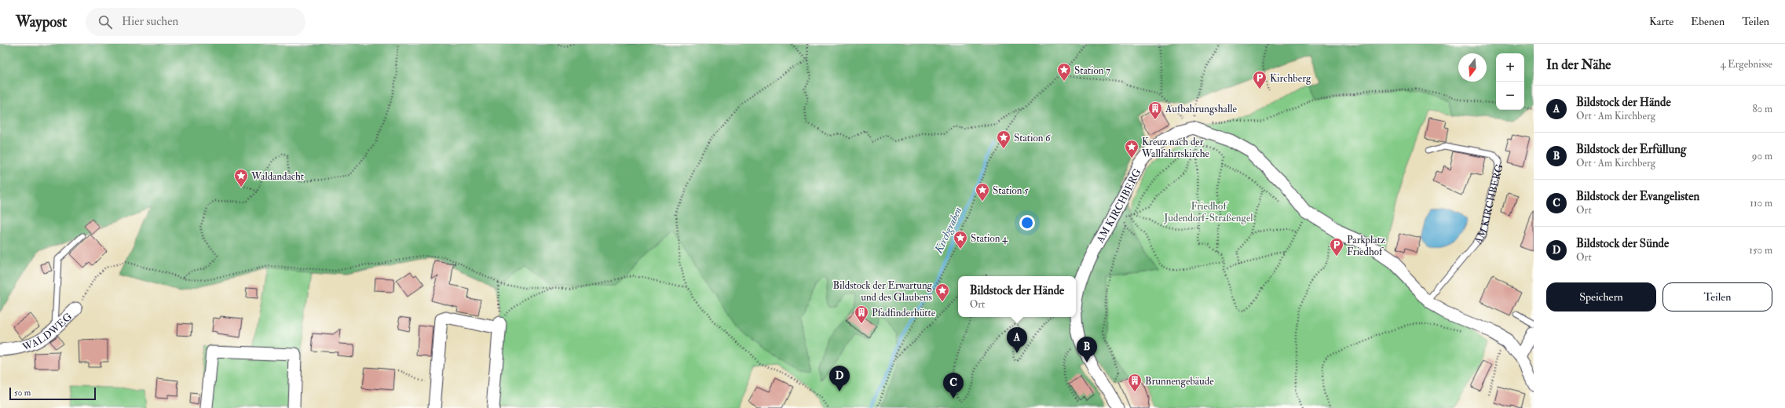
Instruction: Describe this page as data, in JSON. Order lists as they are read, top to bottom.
{
  "streets": {
    "street": ["AM KIRCHBERG", "WALDWEG"]
  },
  "water": ["Kirchgraben"],
  "parks": ["Friedhof Judendorf-Straßengel"],
  "places": {
    "place": [
      "Station 7",
      "Station 6",
      "Kreuz nach der Wallfahrtskirche",
      "Waldandacht",
      "Station 5",
      "Station 4",
      "Bildstock der Erwartung und des Glaubens"
    ],
    "parking": ["Kirchberg", "Parkplatz Friedhof"],
    "building": ["Aufbahrungshalle", "Pfadfinderhütte", "Brunnengebäude"]
  },
  "scale_bar": "50 m",
  "north": "bottom",
  "page": {
    "header": "Waypost",
    "search": "Hier suchen",
    "nav": ["Karte", "Ebenen", "Teilen"],
    "heading": ["In der Nähe", "4 Ergebnisse"],
    "map_buttons": ["+", "−"],
    "list": [
      {
        "mark": "A",
        "name": "Bildstock der Hände",
        "note": "Ort · Am Kirchberg",
        "value": "80 m"
      },
      {
        "mark": "B",
        "name": "Bildstock der Erfüllung",
        "note": "Ort · Am Kirchberg",
        "value": "90 m"
      },
      {
        "mark": "C",
        "name": "Bildstock der Evangelisten",
        "note": "Ort",
        "value": "110 m"
      },
      {
        "mark": "D",
        "name": "Bildstock der Sünde",
        "note": "Ort",
        "value": "150 m"
      }
    ],
    "buttons": ["Speichern", "Teilen"],
    "popup": ["Bildstock der Hände", "Ort"],
    "pins": [
      "A",
      "B",
      "D",
      "C"
    ],
    "scale": "50 m"
  }
}
